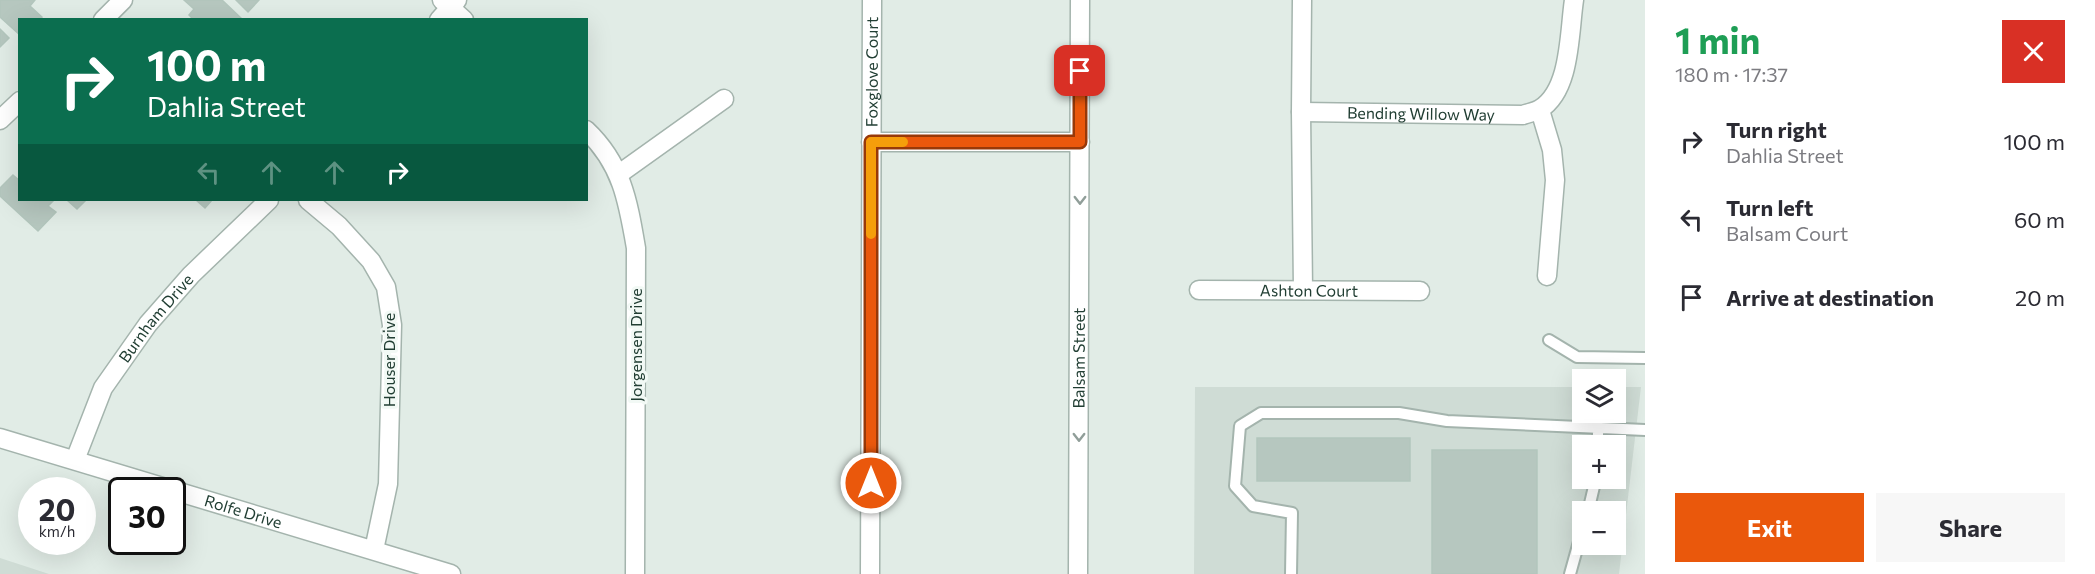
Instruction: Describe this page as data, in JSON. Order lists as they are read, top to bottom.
{
  "streets": {
    "street": [
      "Foxglove Court",
      "Bending Willow Way",
      "Ashton Court",
      "Burnham Drive",
      "Jorgensen Drive",
      "Balsam Street",
      "Houser Drive",
      "Rolfe Drive"
    ]
  },
  "crossings": [
    ["Burnham Drive", "Rolfe Drive"],
    ["Houser Drive", "Rolfe Drive"]
  ],
  "one_way": ["Balsam Street"],
  "page": {
    "heading": ["1 min", "180 m · 17:37"],
    "turn": ["100 m", "Dahlia Street"],
    "list": [
      {
        "name": "Turn right",
        "note": "Dahlia Street",
        "value": "100 m"
      },
      {
        "name": "Turn left",
        "note": "Balsam Court",
        "value": "60 m"
      },
      {
        "name": "Arrive at destination",
        "value": "20 m"
      }
    ],
    "map_buttons": ["+", "−"],
    "speed": "20 km/h",
    "limit": "30",
    "buttons": ["Exit", "Share"]
  }
}
